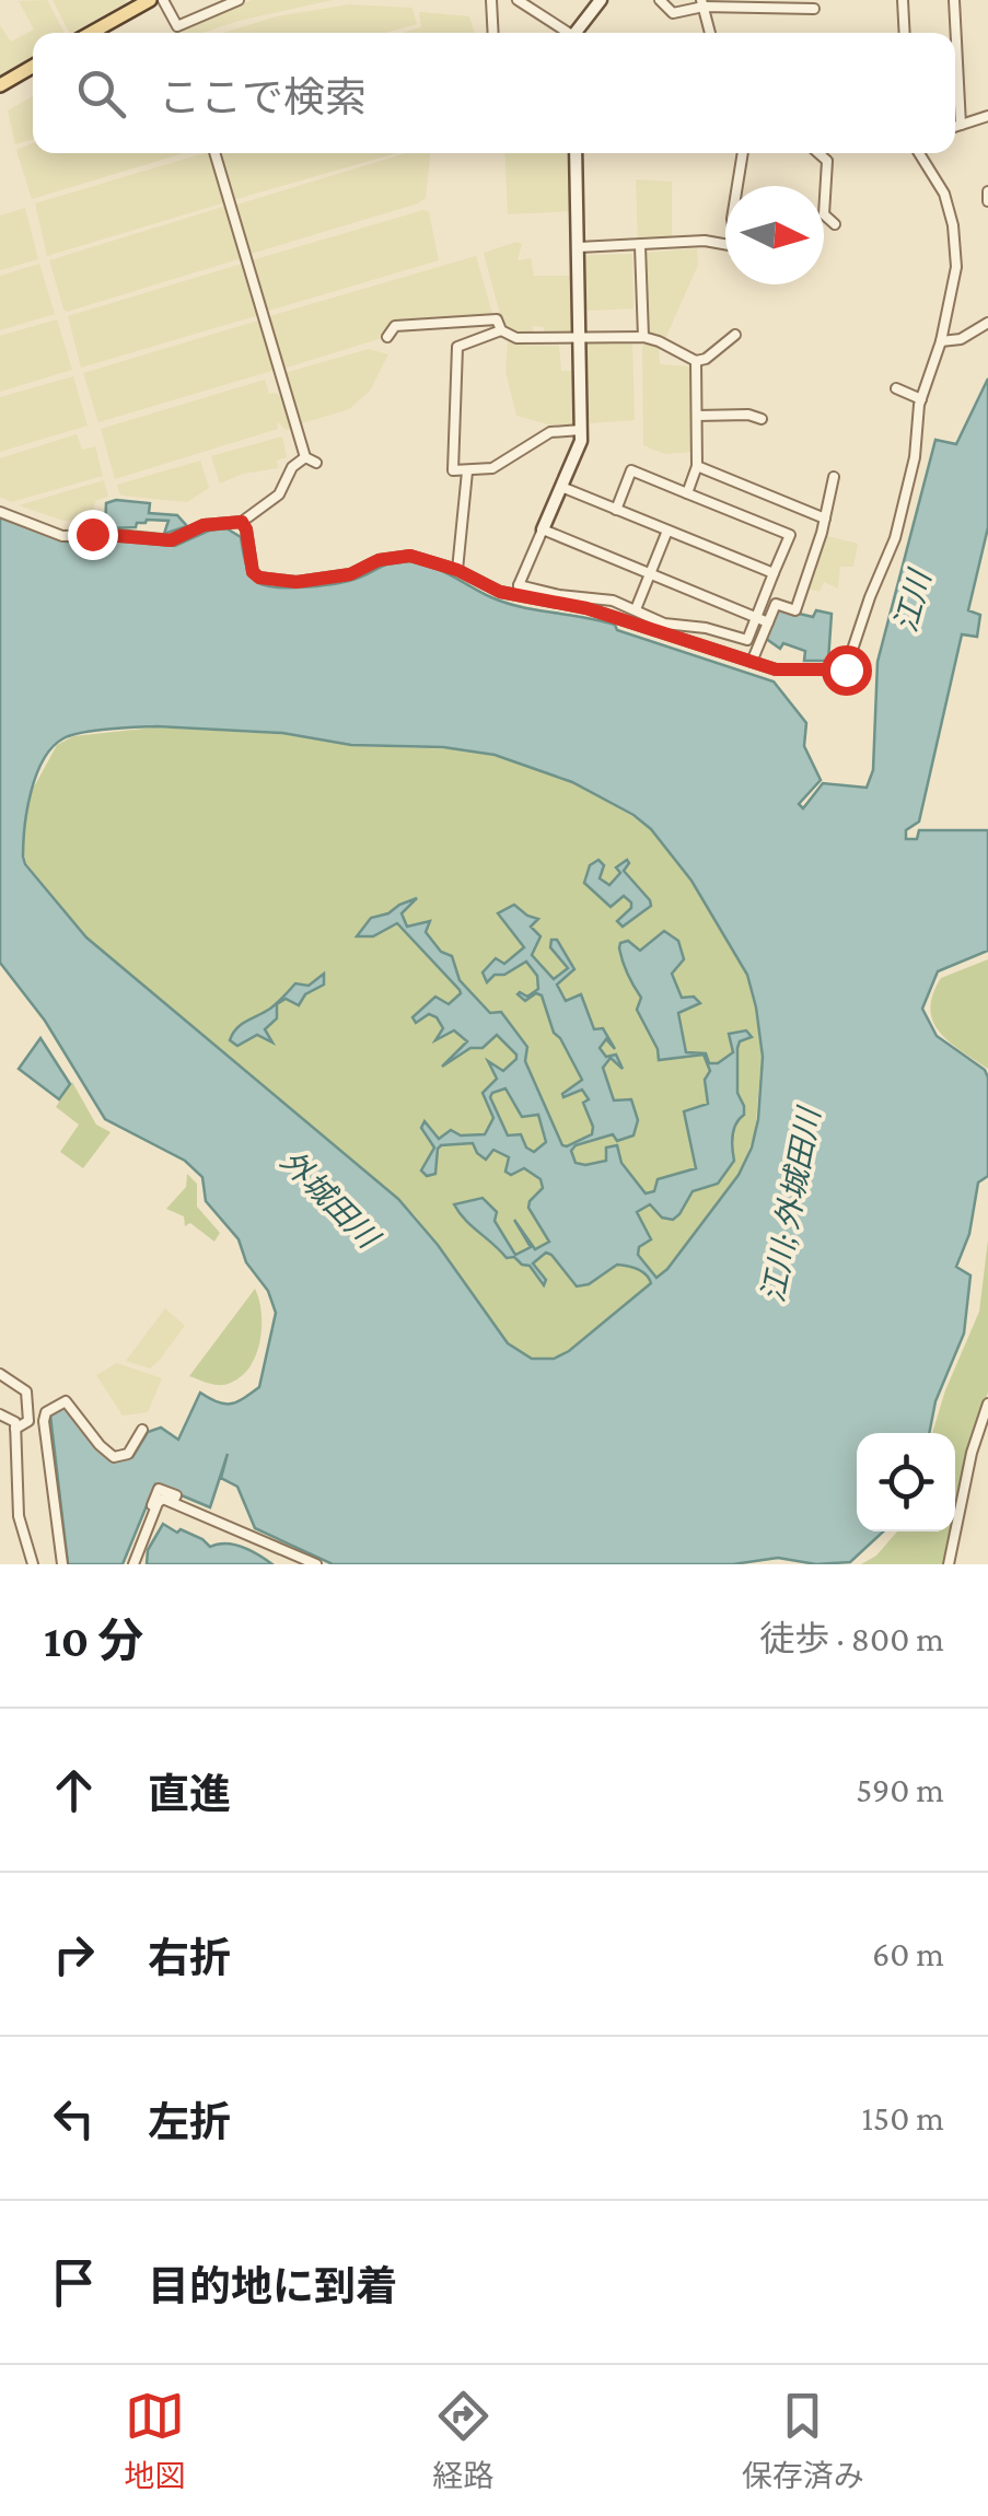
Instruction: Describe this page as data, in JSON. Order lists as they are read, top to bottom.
{
  "water": ["江川", "外城田川", "江川; 外城田川"],
  "north": "right",
  "page": {
    "search": "ここで検索",
    "heading": ["10 分", "徒歩 · 800 m"],
    "list": [
      ["直進", "590 m"],
      ["右折", "60 m"],
      ["左折", "150 m"],
      "目的地に到着"
    ],
    "nav": ["地図", "経路", "保存済み"]
  }
}
